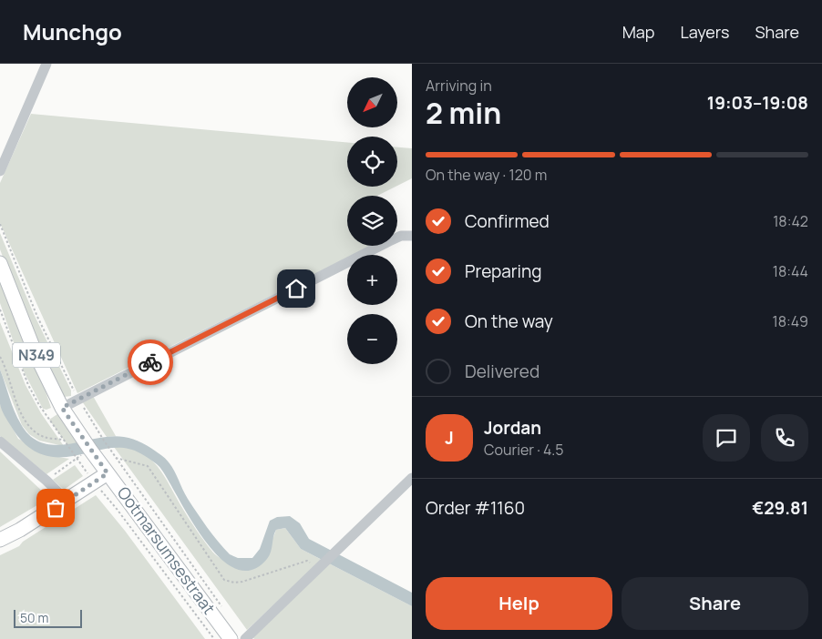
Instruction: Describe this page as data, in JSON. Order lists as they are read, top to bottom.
{
  "streets": {
    "main road": ["N349", "Ootmarsumsestraat"]
  },
  "crossings": [
    ["N349", "Ootmarsumsestraat"]
  ],
  "scale_bar": "50 m",
  "north": "bottom left",
  "page": {
    "header": "Munchgo",
    "nav": ["Map", "Layers", "Share"],
    "heading": ["2 min", "Arriving in", "19:03–19:08"],
    "panel": [
      "Jordan",
      "Courier · 4.5",
      "Order #1160",
      "€29.81"
    ],
    "map_buttons": ["+", "−"],
    "bar": "On the way · 120 m",
    "list": [
      ["Confirmed", "18:42"],
      ["Preparing", "18:44"],
      ["On the way", "18:49"],
      "Delivered"
    ],
    "round": "J",
    "buttons": ["Help", "Share"],
    "scale": "50 m"
  }
}
